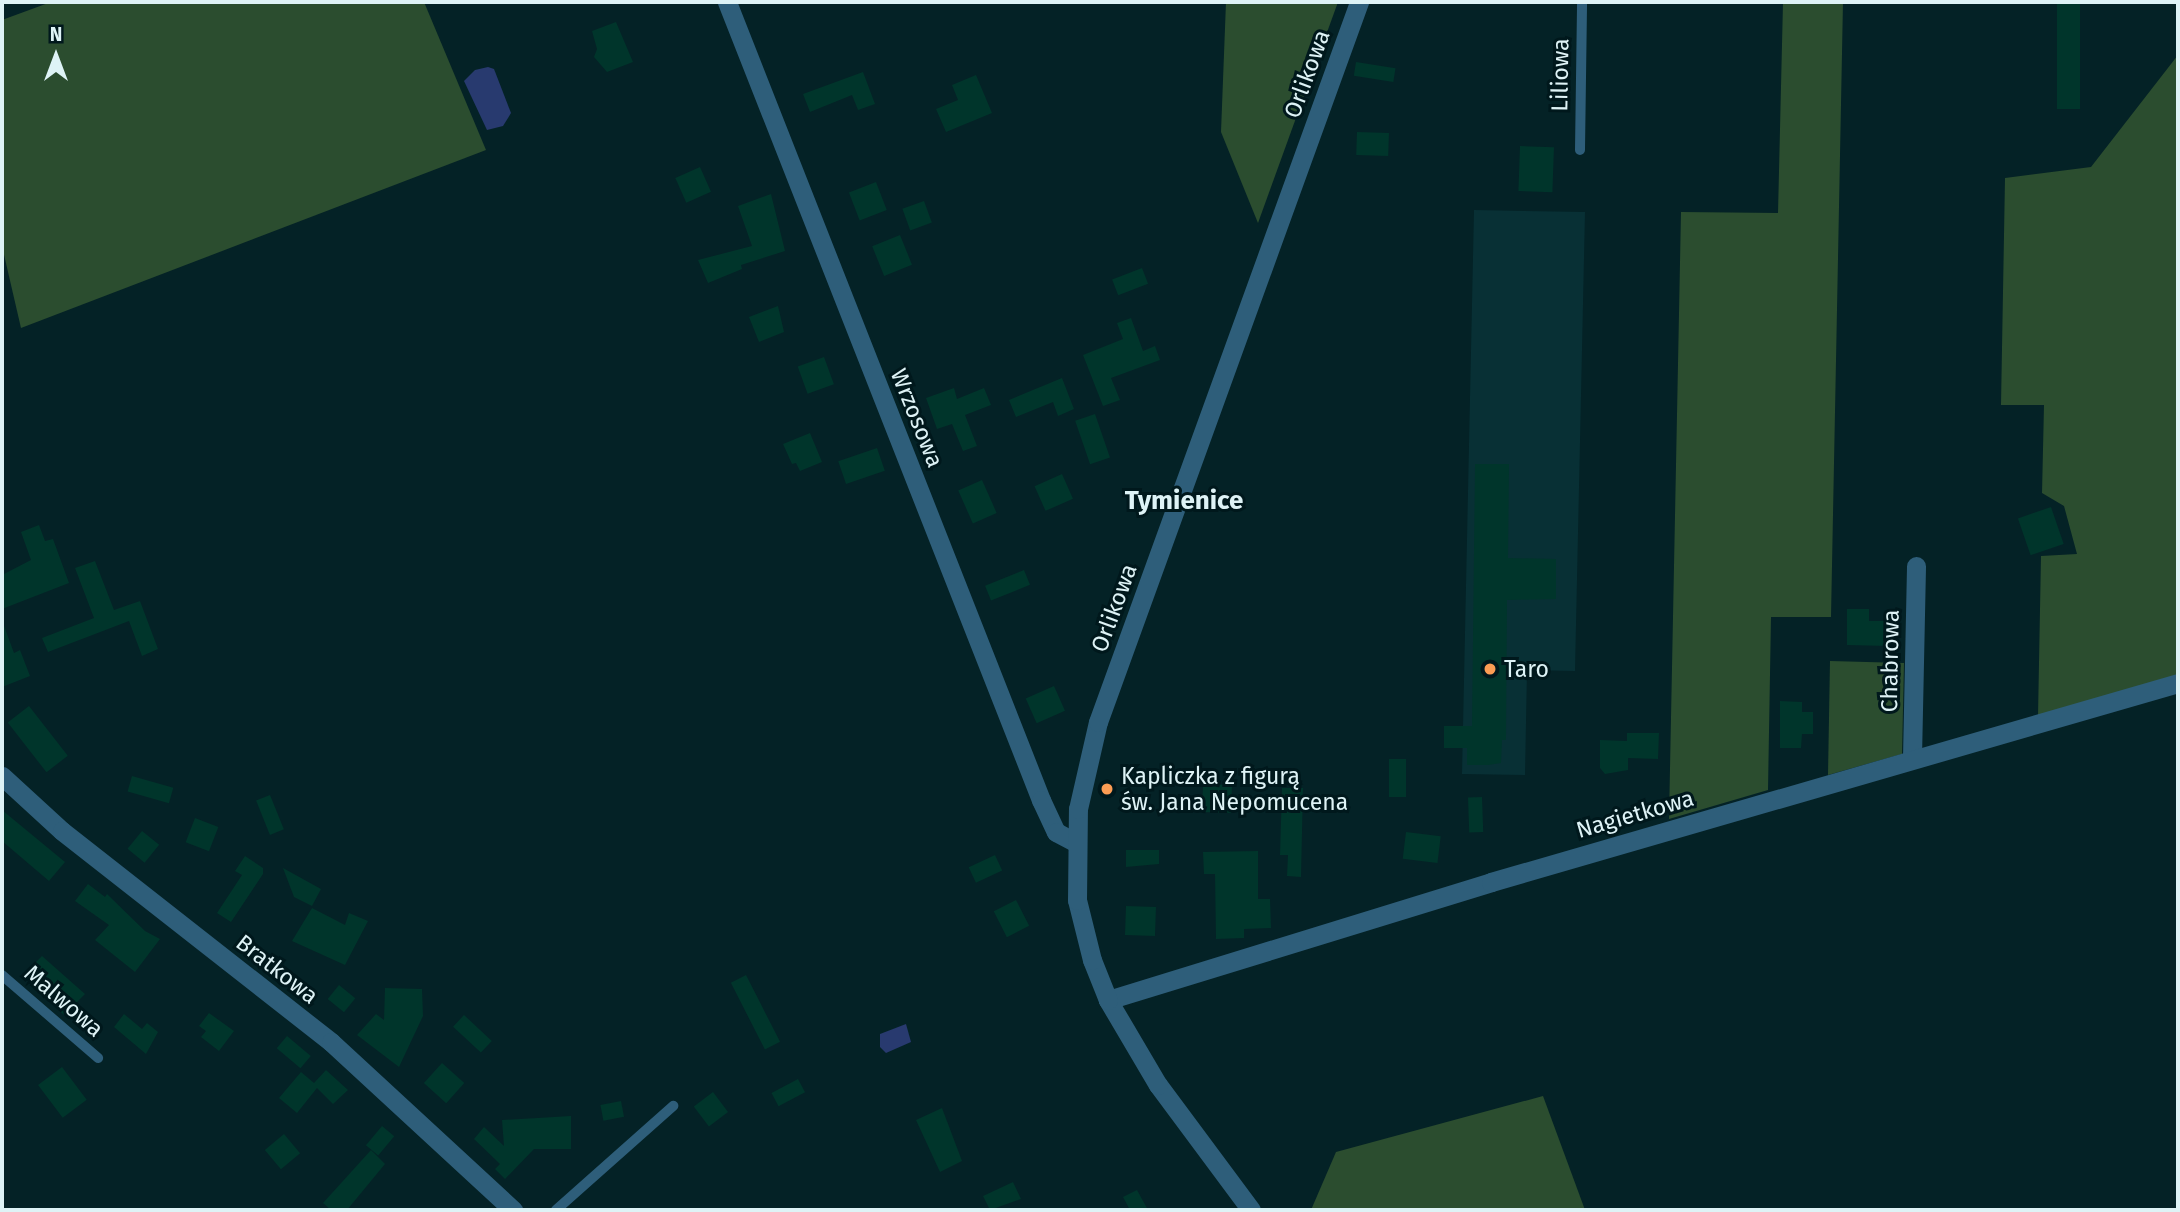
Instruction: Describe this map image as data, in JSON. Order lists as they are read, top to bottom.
{
  "streets": {
    "street": [
      "Orlikowa",
      "Wrzosowa",
      "Chabrowa",
      "Nagietkowa",
      "Bratkowa"
    ],
    "lane": ["Liliowa", "Malwowa"]
  },
  "crossings": [
    ["Orlikowa", "Wrzosowa"],
    ["Orlikowa", "Nagietkowa"],
    ["Chabrowa", "Nagietkowa"]
  ],
  "districts": ["Tymienice"],
  "places": ["Taro", "Kapliczka z figurą św. Jana Nepomucena"],
  "north": "top"
}
